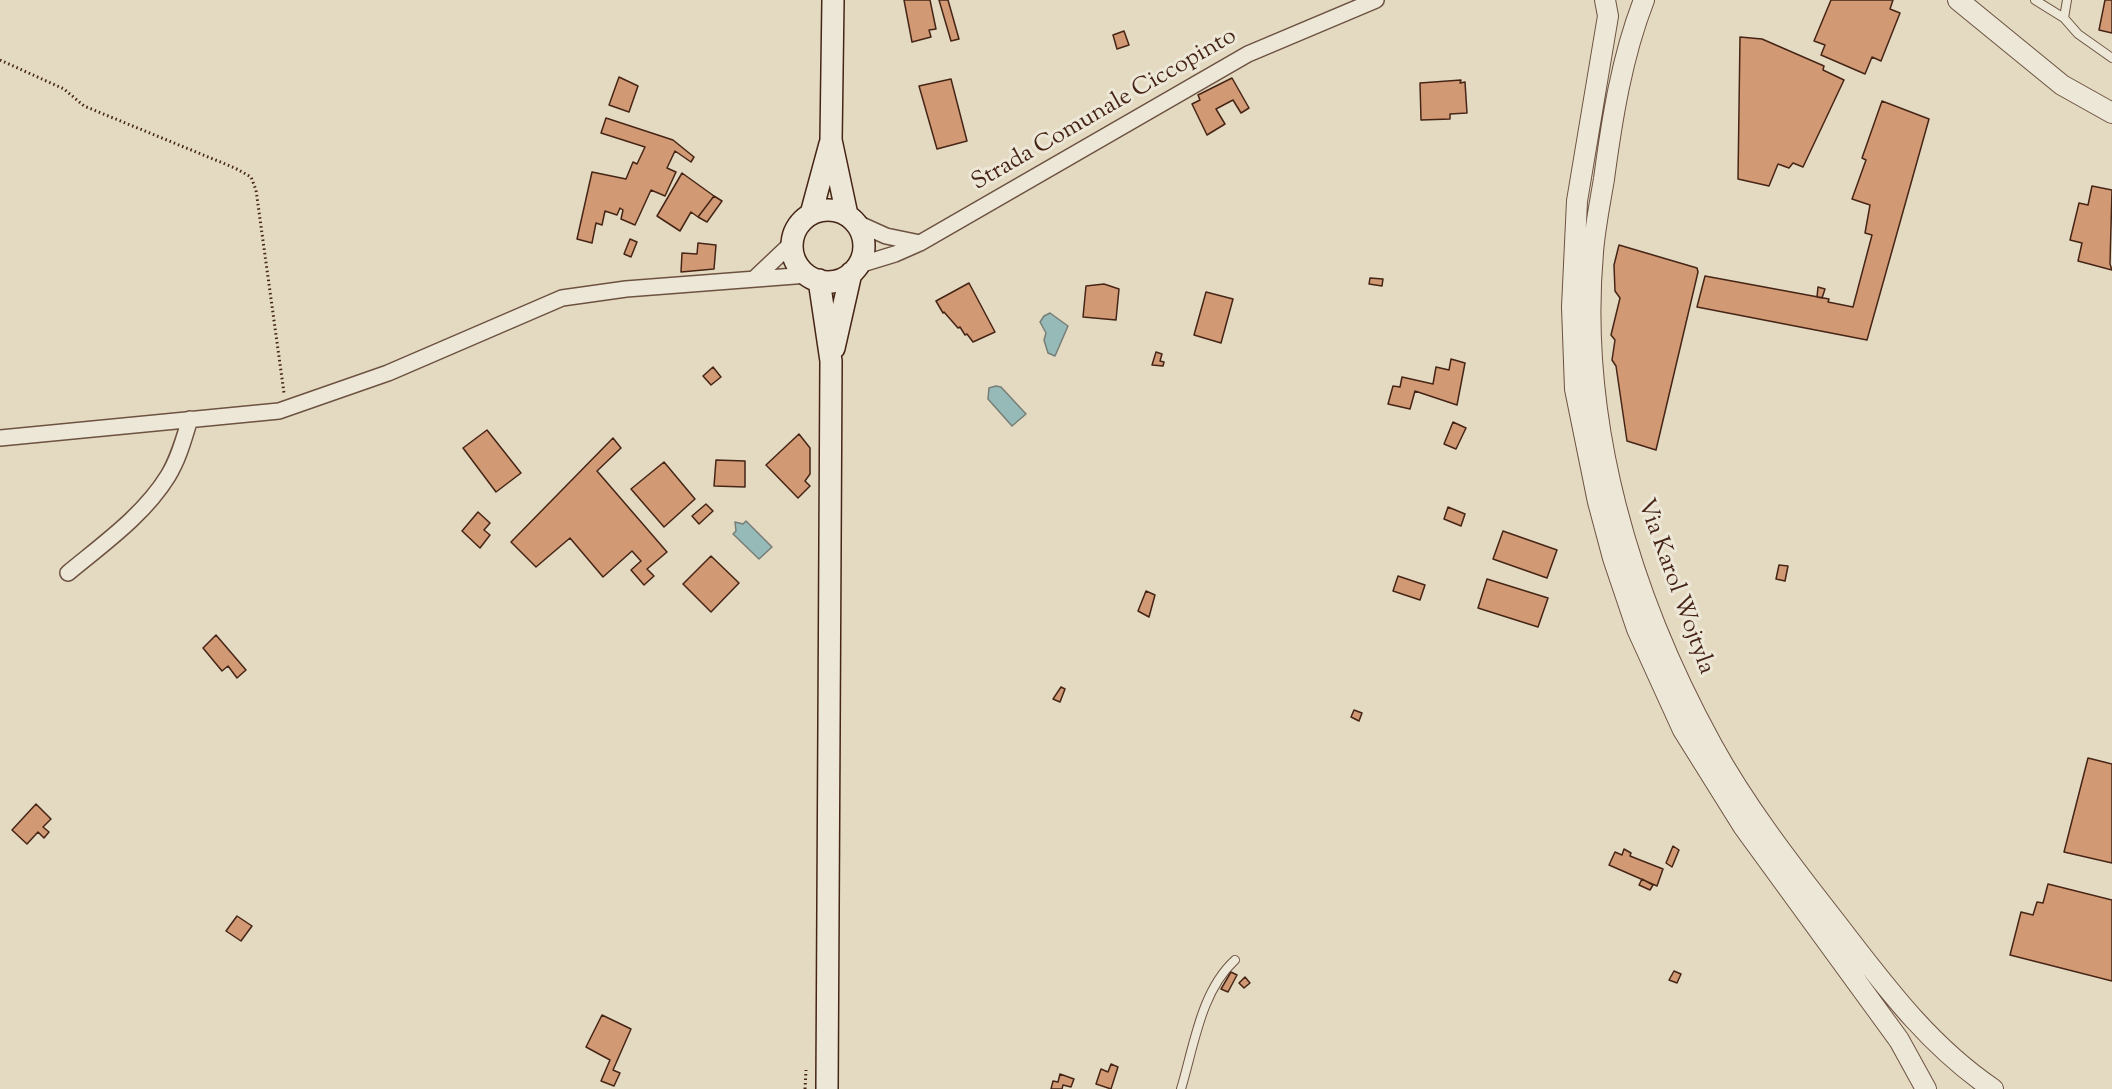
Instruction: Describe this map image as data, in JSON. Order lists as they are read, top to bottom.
{
  "streets": {
    "street": ["Strada Comunale Ciccopinto", "Via Karol Wojtyla"]
  }
}
